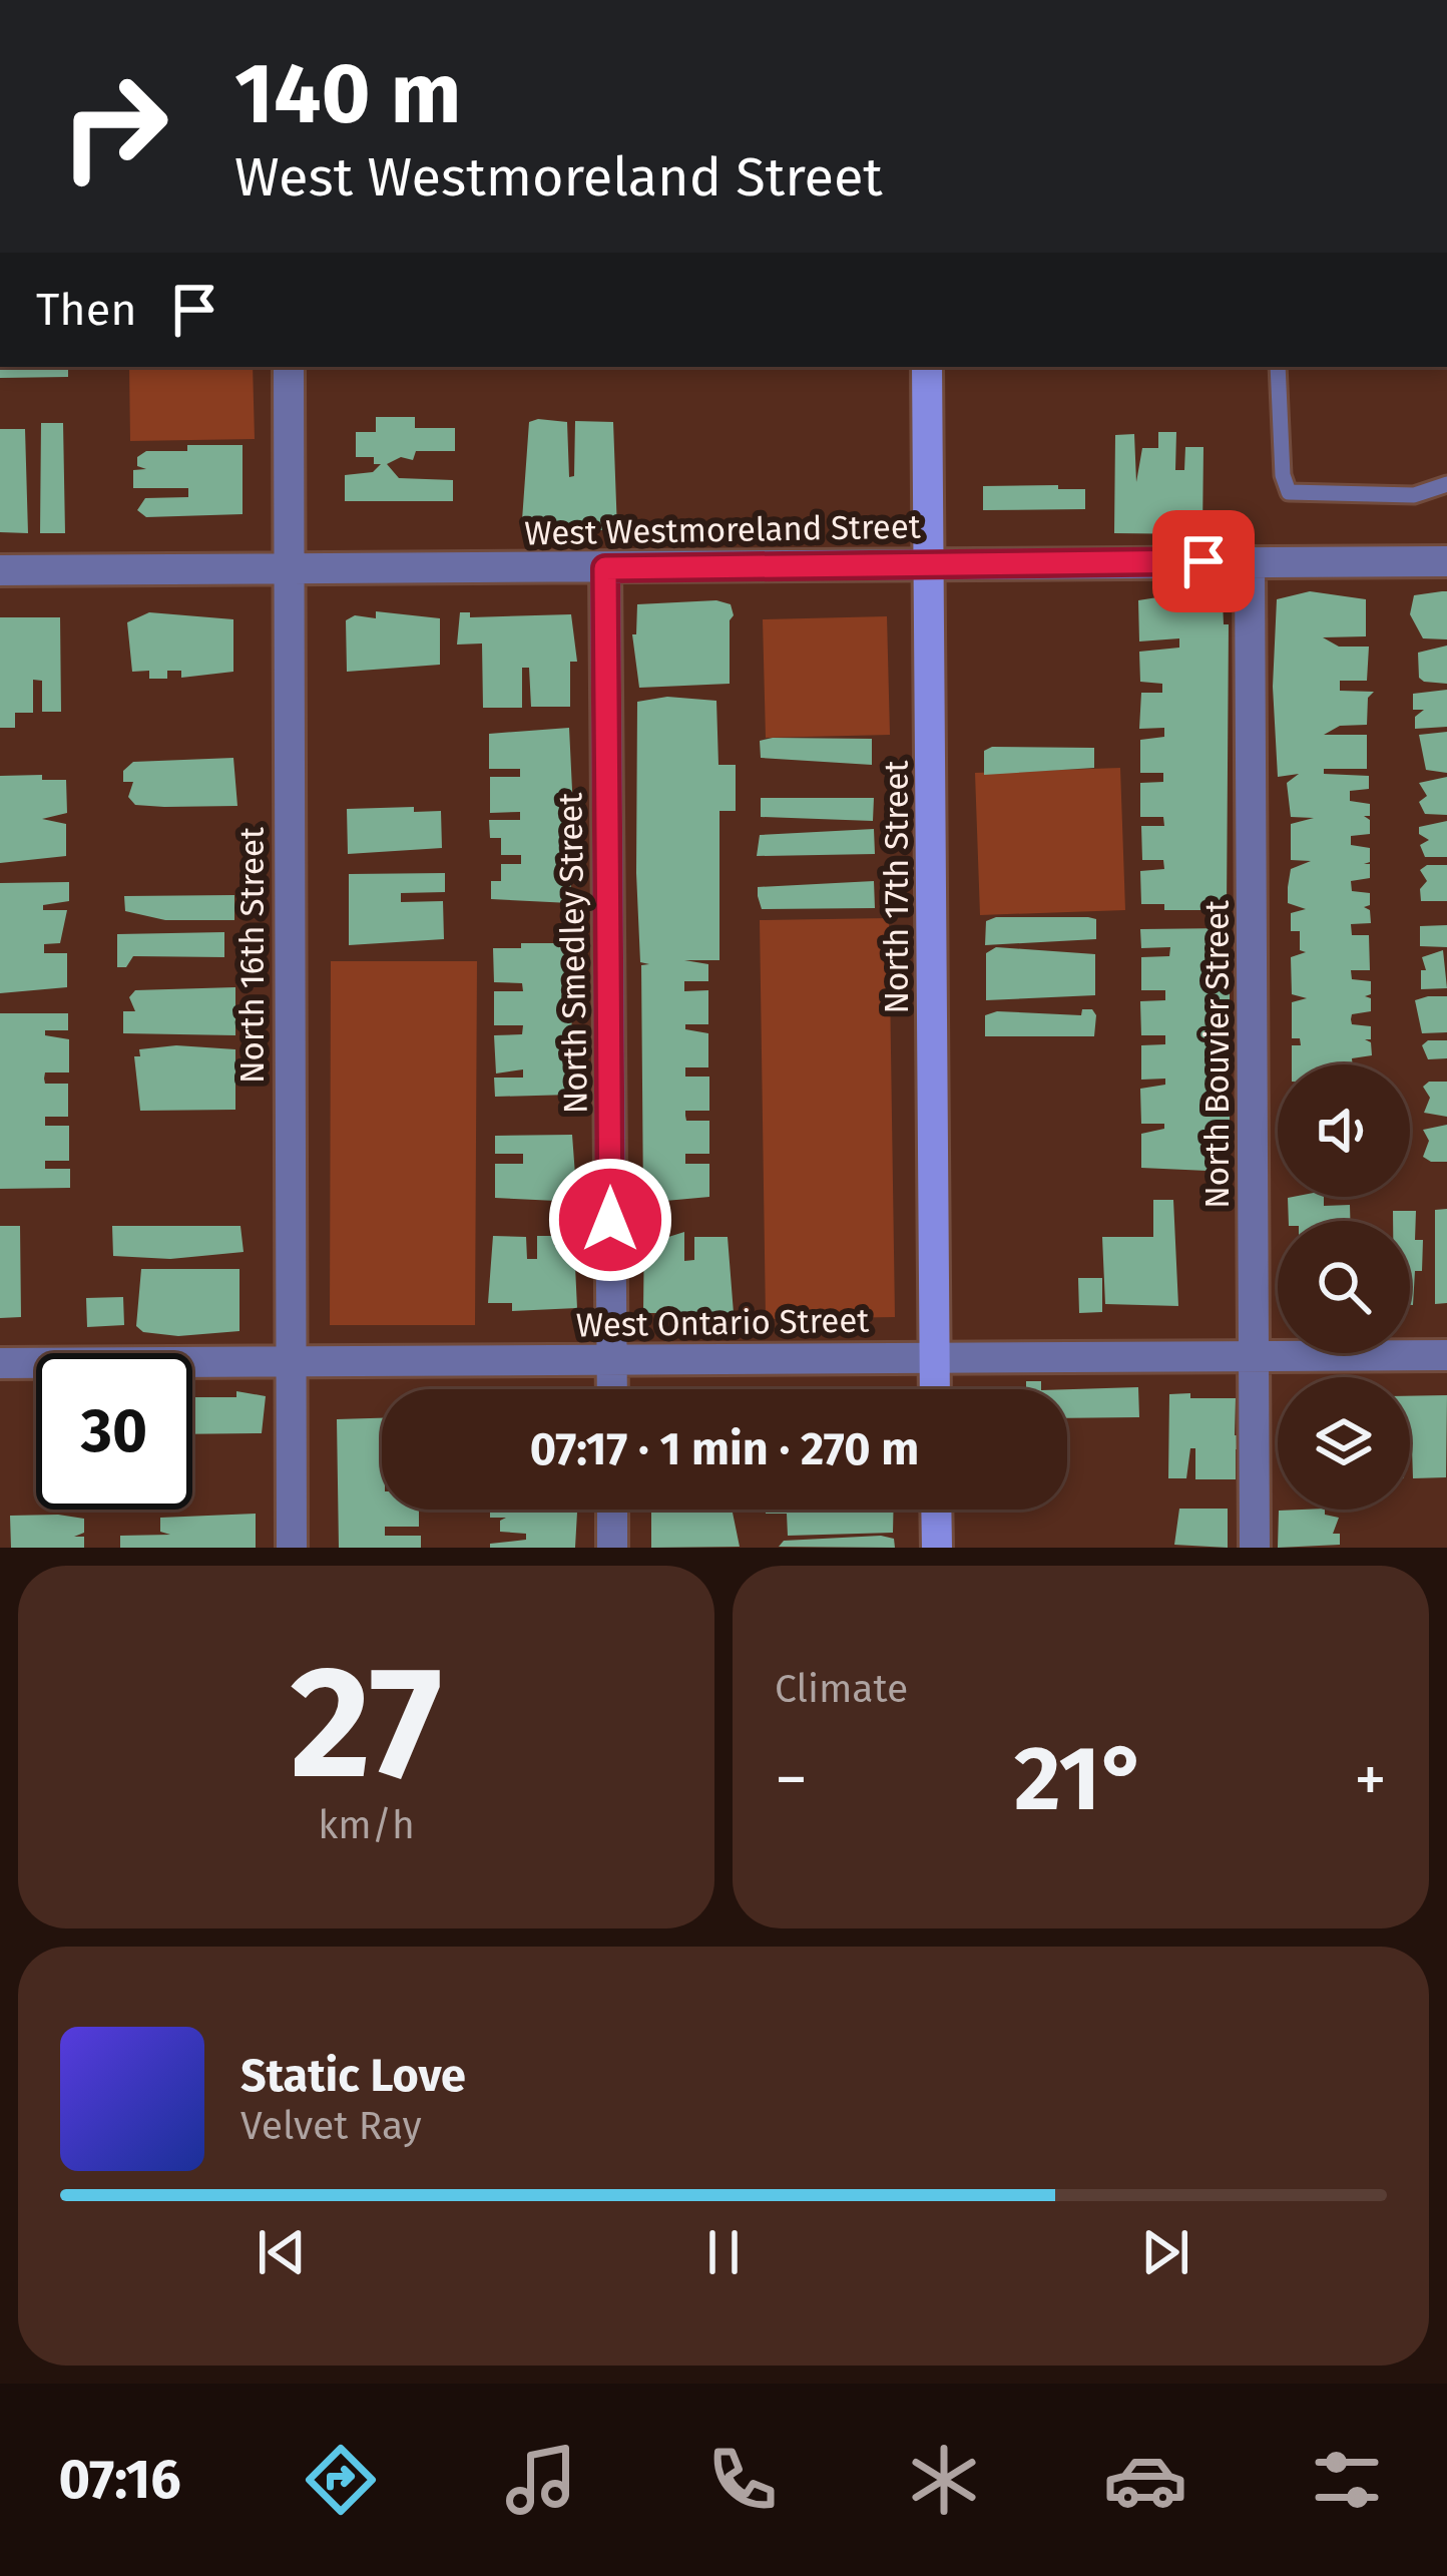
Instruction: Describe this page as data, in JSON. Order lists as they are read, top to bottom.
{
  "streets": {
    "street": [
      "West Westmoreland Street",
      "North 17th Street",
      "North Smedley Street",
      "North 16th Street",
      "North Bouvier Street",
      "West Ontario Street"
    ]
  },
  "crossings": [
    ["West Westmoreland Street", "North 17th Street"],
    ["West Westmoreland Street", "North Smedley Street"],
    ["West Westmoreland Street", "North 16th Street"],
    ["West Westmoreland Street", "North Bouvier Street"],
    ["North 17th Street", "West Ontario Street"],
    ["North Smedley Street", "West Ontario Street"],
    ["North 16th Street", "West Ontario Street"],
    ["North Bouvier Street", "West Ontario Street"]
  ],
  "page": {
    "turn": ["140 m", "West Westmoreland Street"],
    "then": "Then",
    "limit": "30",
    "trip": "07:17 · 1 min · 270 m",
    "tile": [
      ["27", "km/h"],
      "Climate"
    ],
    "heat": ["−", "21°", "+"],
    "song": ["Static Love", "Velvet Ray"],
    "tabs": "07:16"
  }
}
